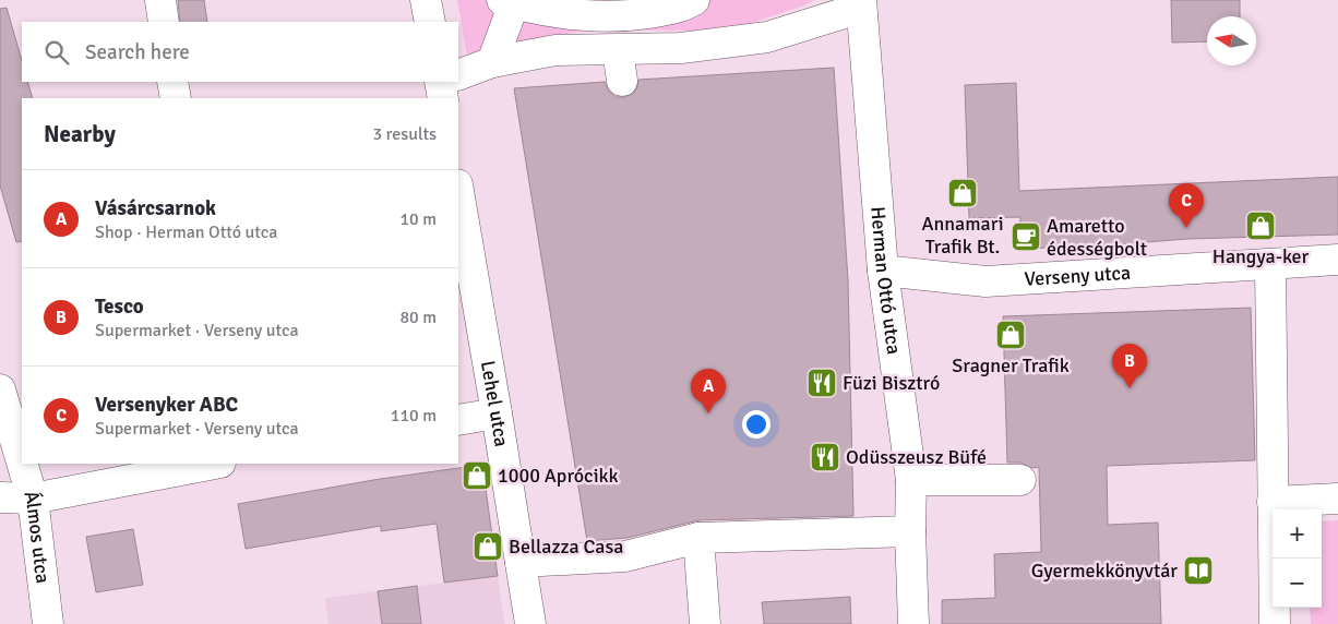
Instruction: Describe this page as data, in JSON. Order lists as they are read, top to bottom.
{
  "streets": {
    "street": [
      "Verseny utca",
      "Herman Ottó utca",
      "Lehel utca",
      "Álmos utca"
    ]
  },
  "crossings": [
    ["Verseny utca", "Herman Ottó utca"]
  ],
  "places": {
    "shop": [
      "Annamari Trafik Bt.",
      "Hangya-ker",
      "Sragner Trafik",
      "1000 Aprócikk",
      "Bellazza Casa"
    ],
    "cafe": ["Amaretto édességbolt"],
    "restaurant": ["Füzi Bisztró", "Odüsszeusz Büfé"],
    "library": ["Gyermekkönyvtár"]
  },
  "north": "left",
  "page": {
    "search": "Search here",
    "heading": ["Nearby", "3 results"],
    "list": [
      {
        "mark": "A",
        "name": "Vásárcsarnok",
        "note": "Shop · Herman Ottó utca",
        "value": "10 m"
      },
      {
        "mark": "B",
        "name": "Tesco",
        "note": "Supermarket · Verseny utca",
        "value": "80 m"
      },
      {
        "mark": "C",
        "name": "Versenyker ABC",
        "note": "Supermarket · Verseny utca",
        "value": "110 m"
      }
    ],
    "pins": ["C", "B", "A"],
    "map_buttons": ["+", "−"]
  }
}
